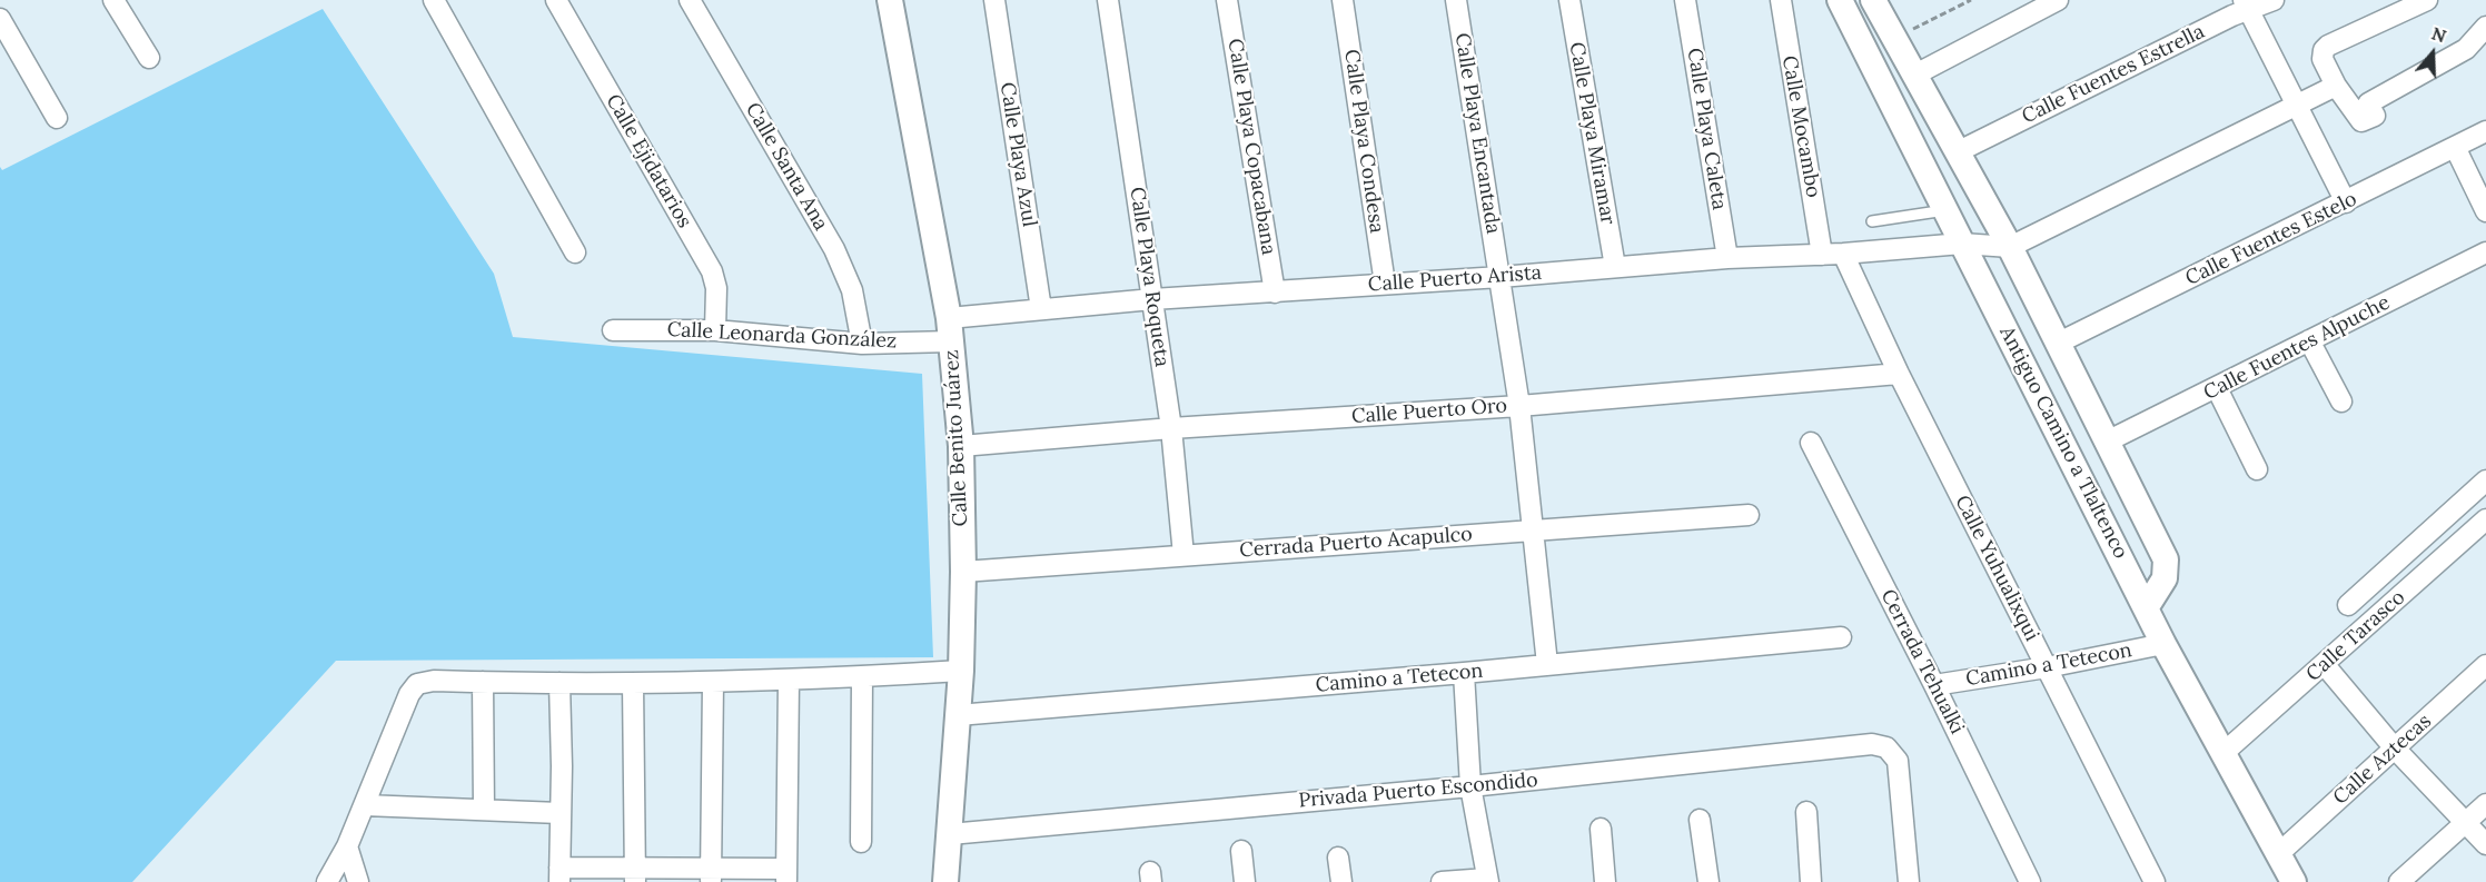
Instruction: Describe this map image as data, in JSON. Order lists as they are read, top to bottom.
{
  "streets": {
    "street": [
      "Calle Fuentes Estrella",
      "Calle Mocambo",
      "Calle Playa Caleta",
      "Calle Playa Encantada",
      "Calle Playa Miramar",
      "Calle Playa Condesa",
      "Calle Playa Copacabana",
      "Calle Playa Azul",
      "Calle Ejidatarios",
      "Calle Santa Ana",
      "Calle Fuentes Estelo",
      "Calle Playa Roqueta",
      "Calle Puerto Arista",
      "Calle Leonarda González",
      "Calle Fuentes Alpuche",
      "Calle Puerto Oro",
      "Calle Benito Juárez",
      "Antiguo Camino a Tlaltenco",
      "Cerrada Puerto Acapulco",
      "Calle Yuhualixqui",
      "Calle Tarasco",
      "Cerrada Tehualki",
      "Camino a Tetecon",
      "Calle Aztecas",
      "Privada Puerto Escondido"
    ]
  },
  "crossings": [
    ["Calle Mocambo", "Calle Puerto Arista"],
    ["Calle Playa Caleta", "Calle Puerto Arista"],
    ["Calle Playa Encantada", "Calle Puerto Arista"],
    ["Calle Playa Encantada", "Calle Puerto Oro"],
    ["Calle Playa Encantada", "Cerrada Puerto Acapulco"],
    ["Calle Playa Encantada", "Camino a Tetecon"],
    ["Calle Playa Miramar", "Calle Puerto Arista"],
    ["Calle Playa Condesa", "Calle Puerto Arista"],
    ["Calle Playa Copacabana", "Calle Puerto Arista"],
    ["Calle Playa Azul", "Calle Puerto Arista"],
    ["Calle Ejidatarios", "Calle Leonarda González"],
    ["Calle Santa Ana", "Calle Leonarda González"],
    ["Calle Playa Roqueta", "Calle Puerto Arista"],
    ["Calle Playa Roqueta", "Calle Puerto Oro"],
    ["Calle Playa Roqueta", "Cerrada Puerto Acapulco"],
    ["Calle Puerto Arista", "Calle Leonarda González"],
    ["Calle Puerto Arista", "Calle Benito Juárez"],
    ["Calle Puerto Arista", "Antiguo Camino a Tlaltenco"],
    ["Calle Puerto Arista", "Calle Yuhualixqui"],
    ["Calle Leonarda González", "Calle Benito Juárez"],
    ["Calle Puerto Oro", "Calle Benito Juárez"],
    ["Calle Puerto Oro", "Calle Yuhualixqui"],
    ["Calle Benito Juárez", "Cerrada Puerto Acapulco"],
    ["Calle Benito Juárez", "Camino a Tetecon"],
    ["Calle Benito Juárez", "Privada Puerto Escondido"],
    ["Antiguo Camino a Tlaltenco", "Calle Tarasco"],
    ["Antiguo Camino a Tlaltenco", "Camino a Tetecon"],
    ["Antiguo Camino a Tlaltenco", "Calle Aztecas"],
    ["Calle Yuhualixqui", "Camino a Tetecon"],
    ["Cerrada Tehualki", "Camino a Tetecon"]
  ],
  "north": "top"
}
